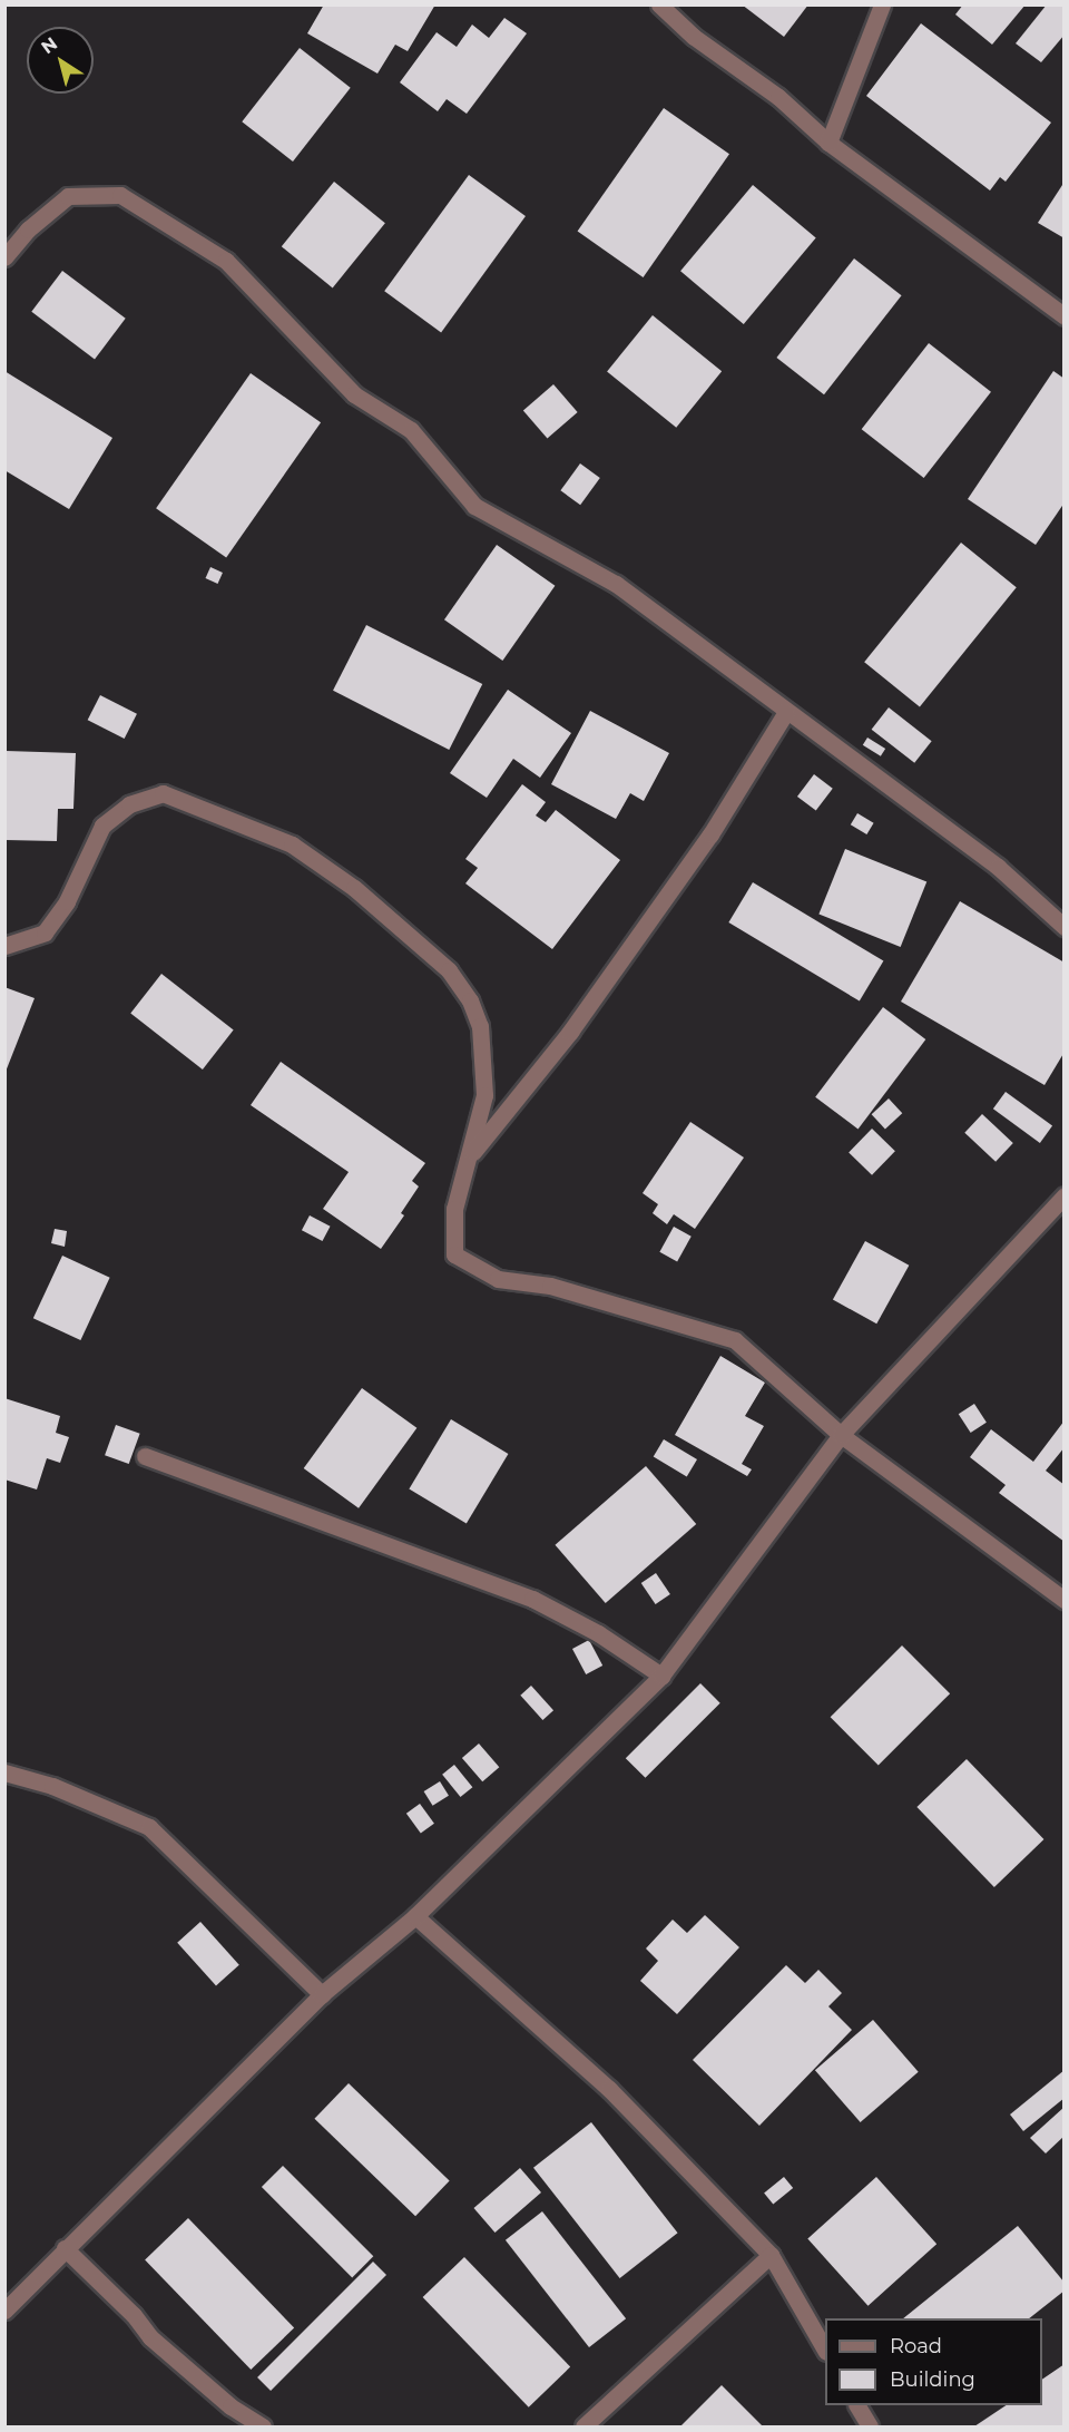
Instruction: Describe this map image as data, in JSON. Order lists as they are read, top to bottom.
{
  "legend": ["Road", "Building"],
  "north": "top left"
}
